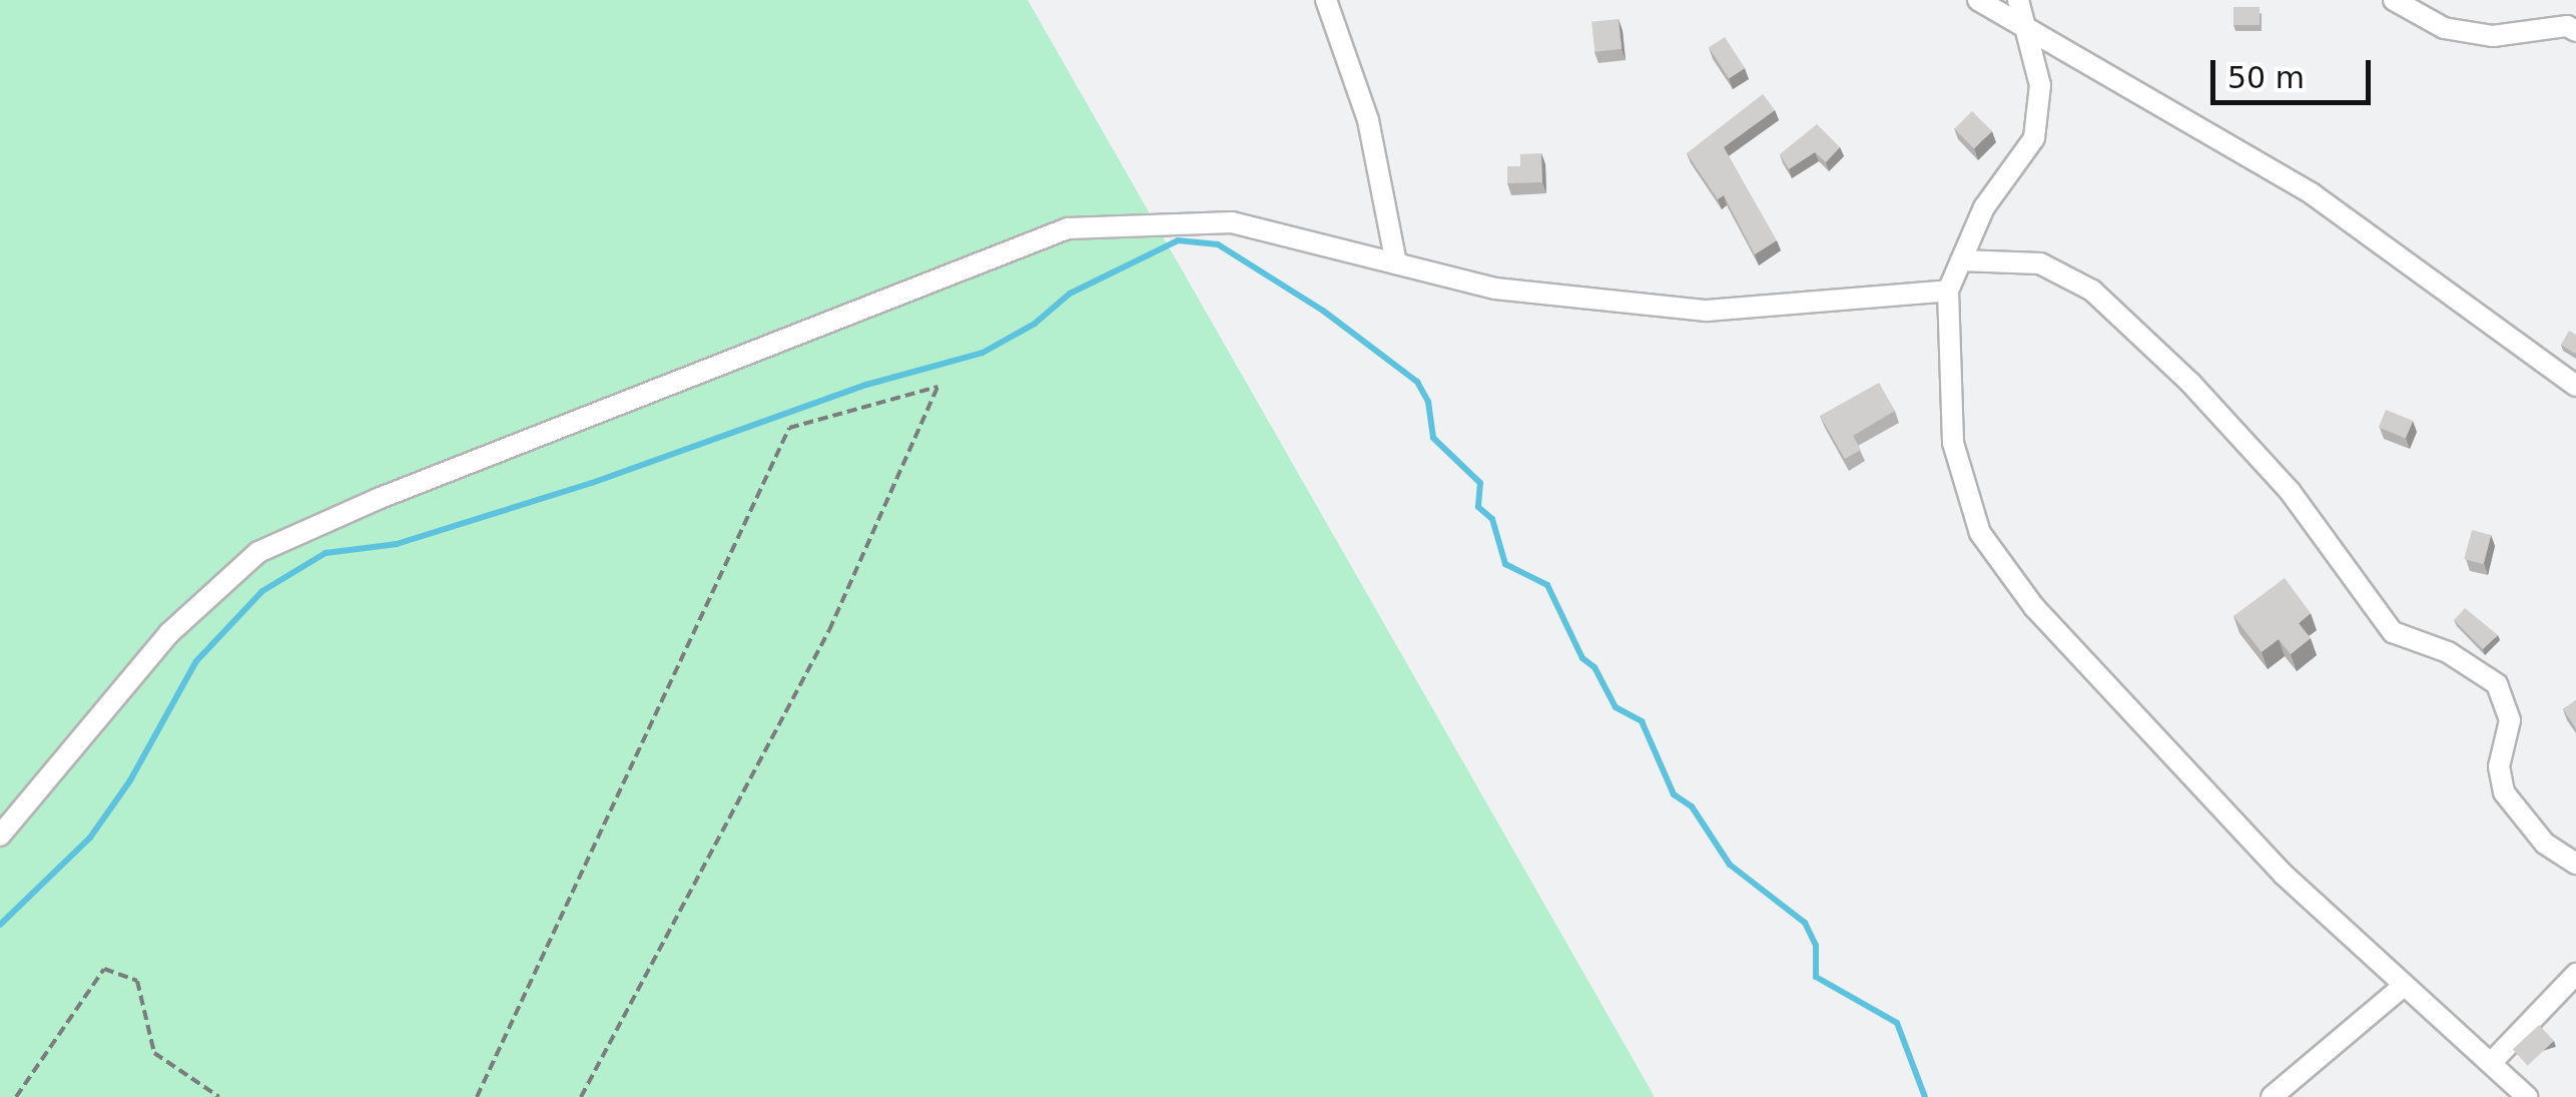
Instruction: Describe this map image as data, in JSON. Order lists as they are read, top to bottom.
{
  "scale_bar": "50 m"
}
